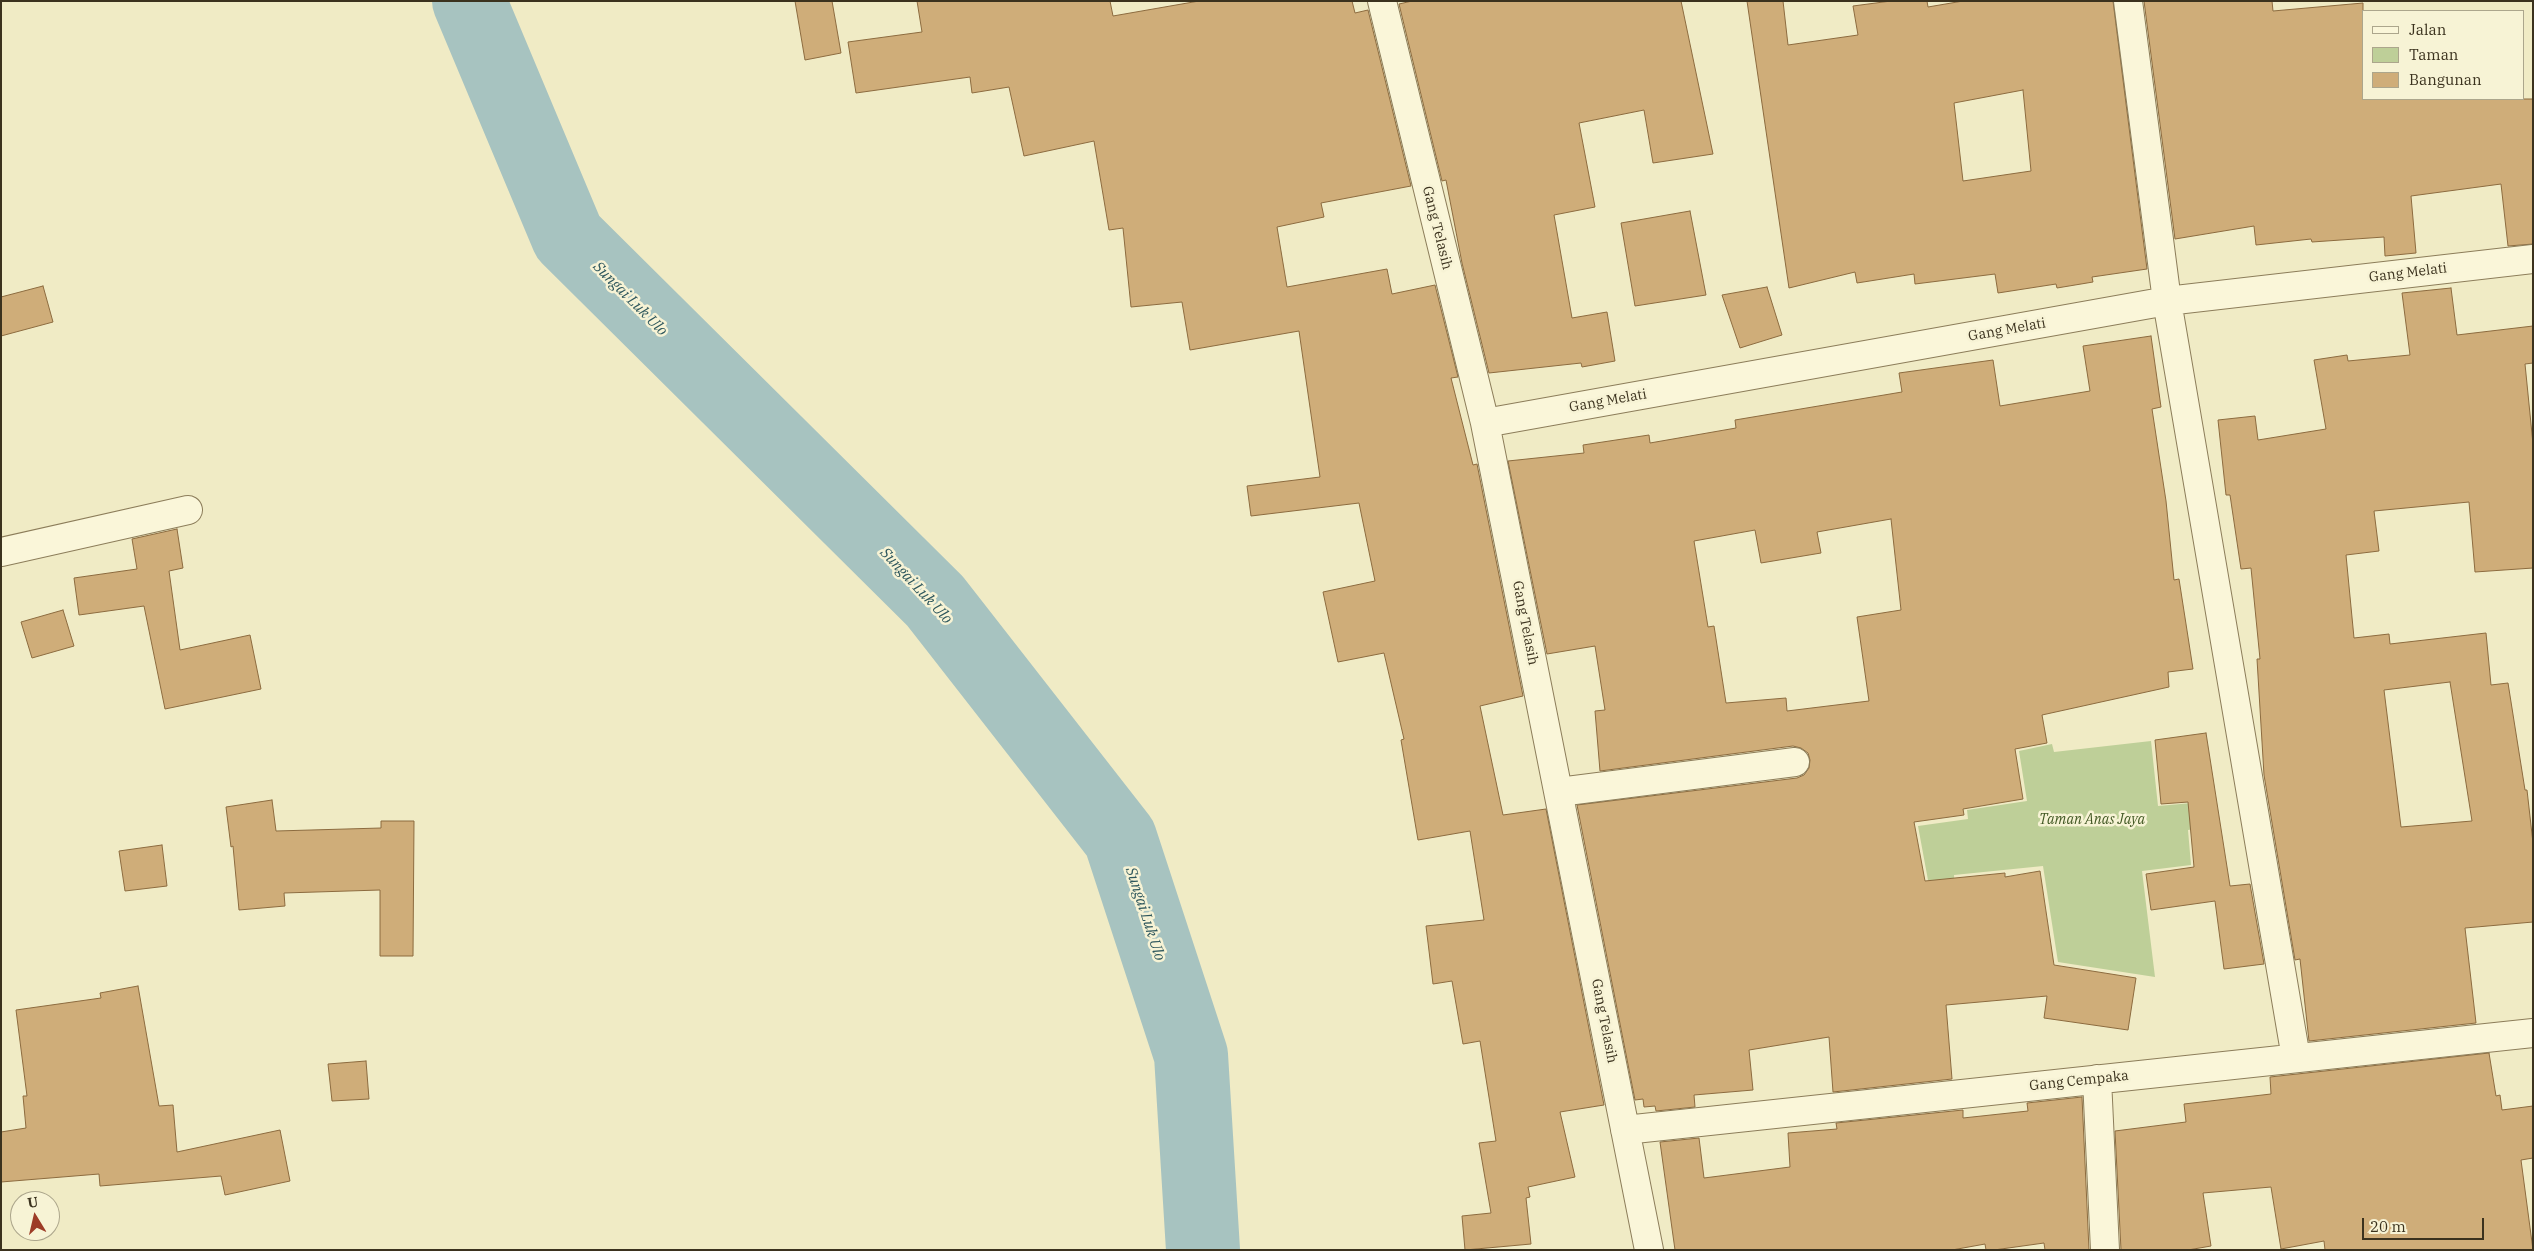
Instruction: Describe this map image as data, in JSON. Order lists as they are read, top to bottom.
{
  "streets": {
    "street": ["Gang Telasih", "Gang Melati", "Gang Cempaka"]
  },
  "crossings": [
    ["Gang Telasih", "Gang Melati"],
    ["Gang Telasih", "Gang Cempaka"]
  ],
  "water": ["Sungai Luk Ulo"],
  "parks": ["Taman Anas Jaya"],
  "legend": ["Jalan", "Taman", "Bangunan"],
  "scale_bar": "20 m",
  "north": "top"
}
